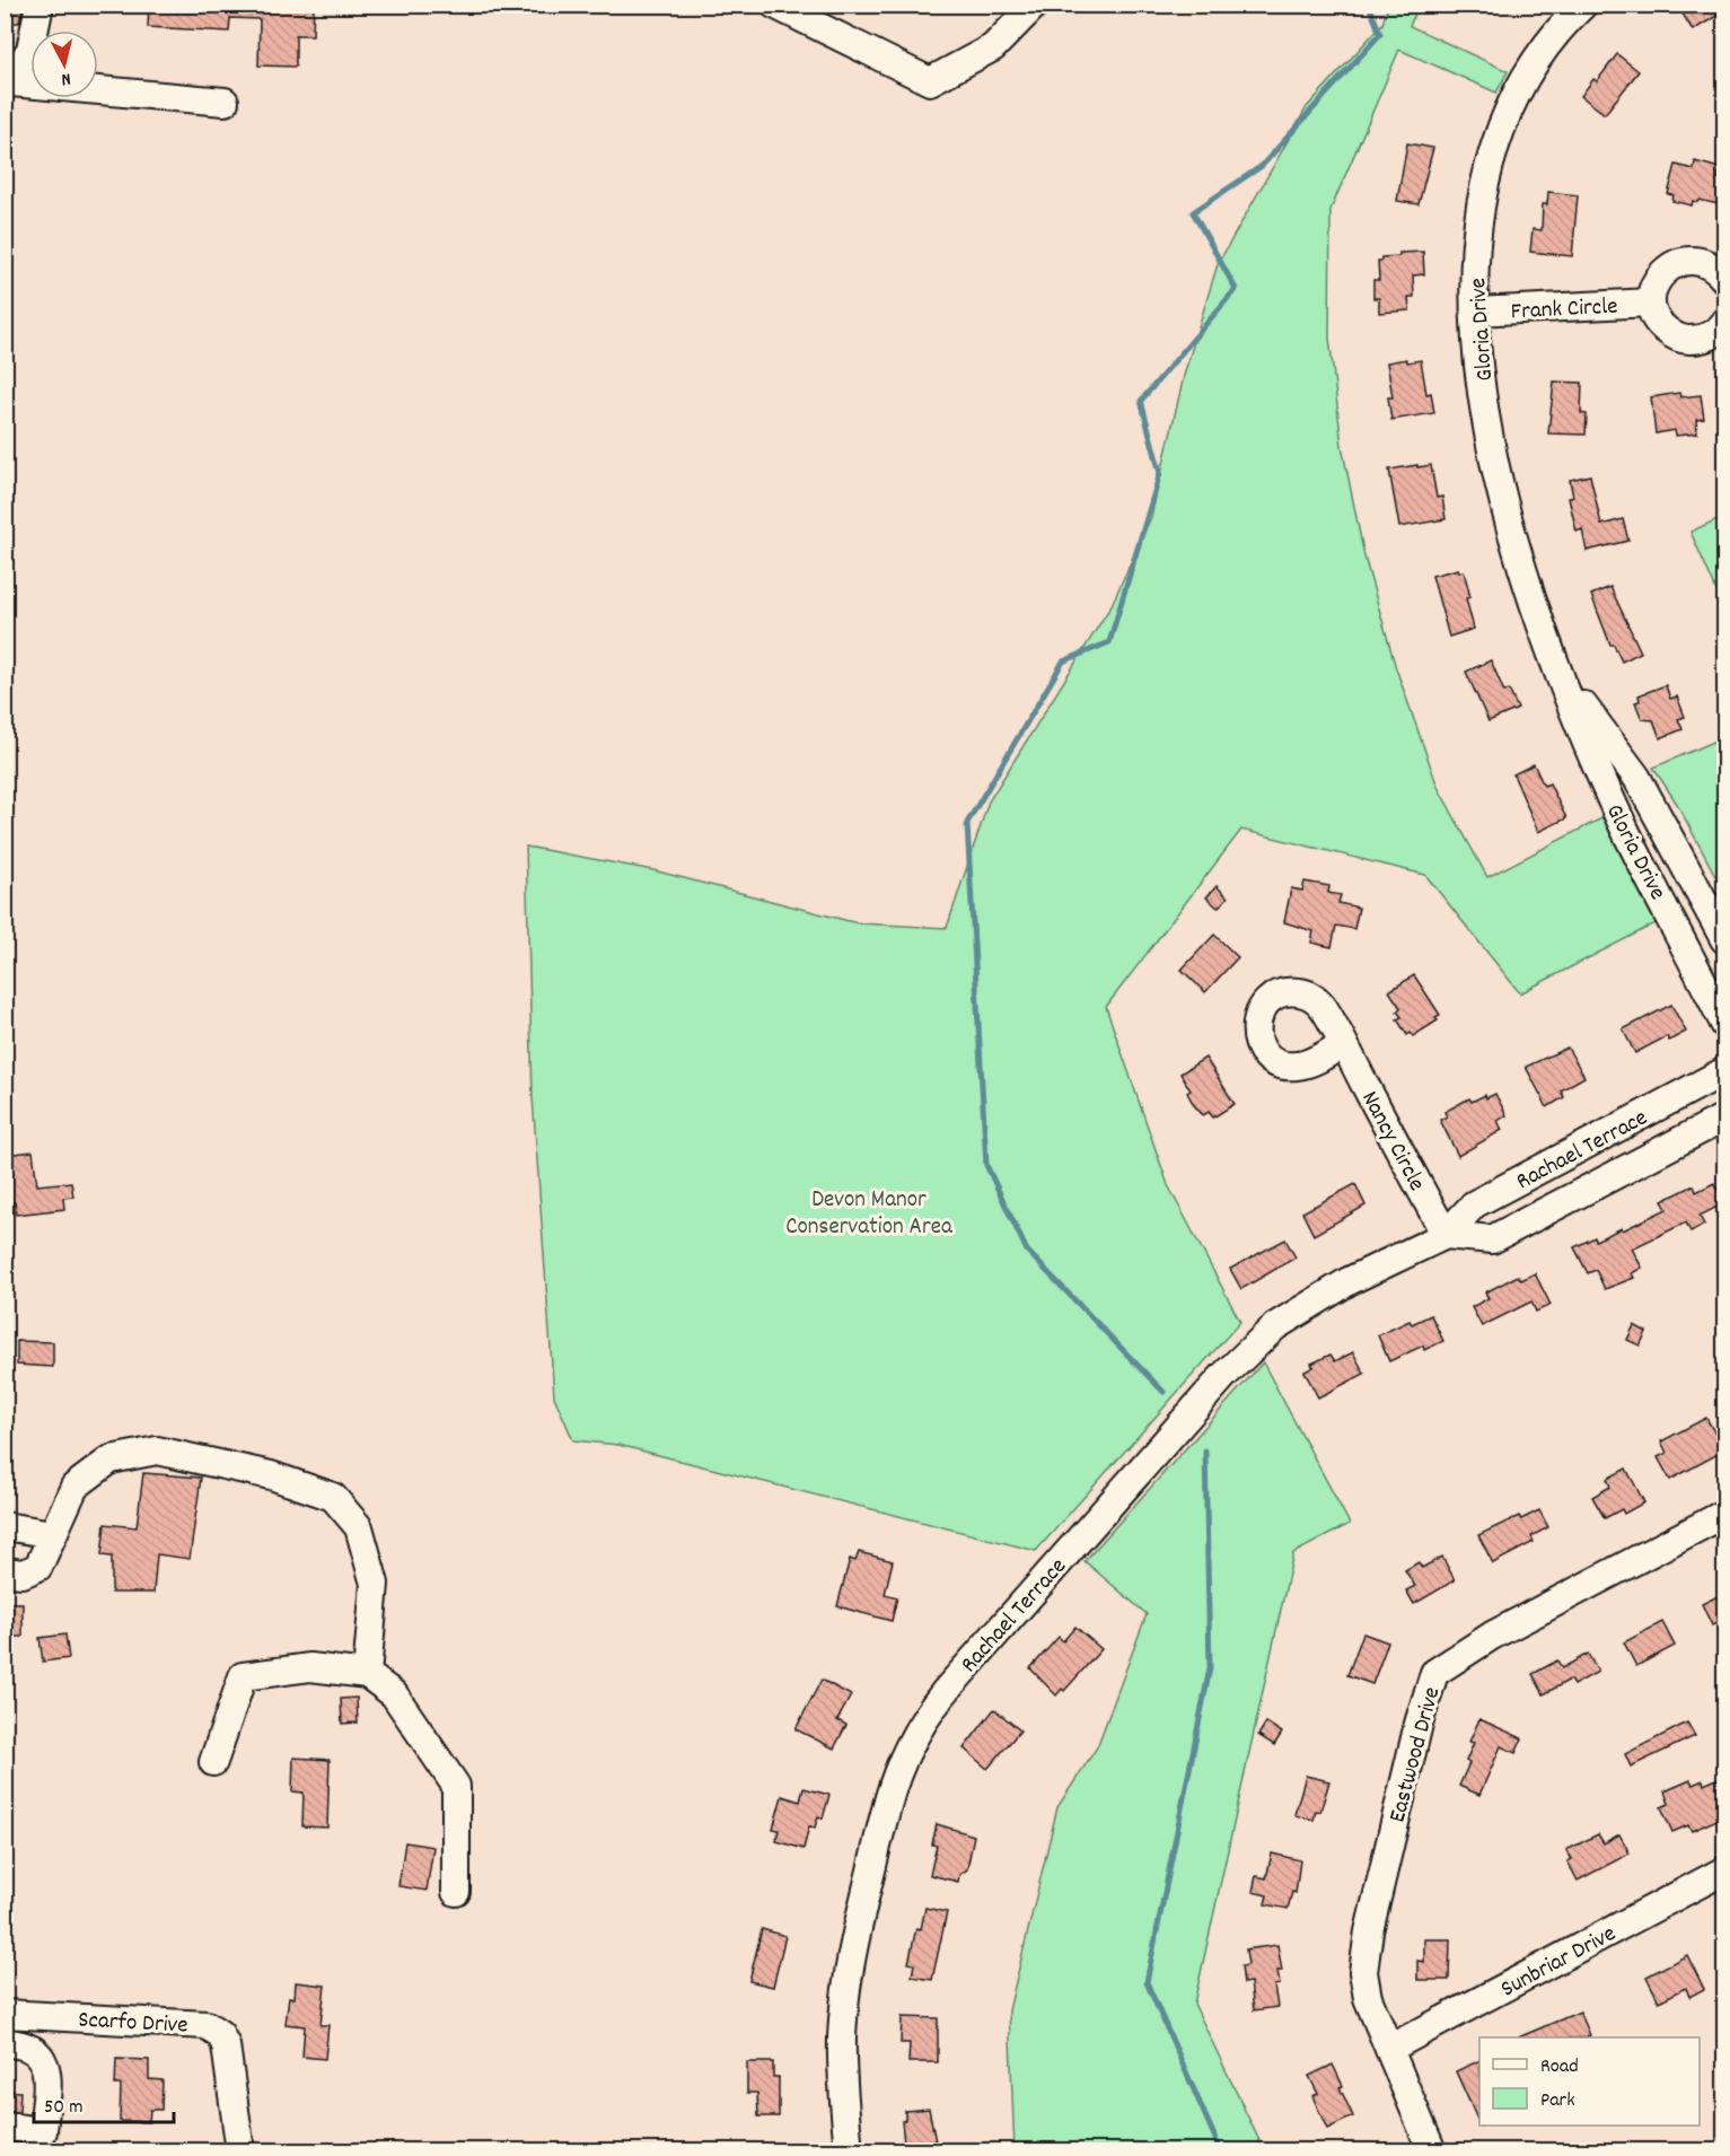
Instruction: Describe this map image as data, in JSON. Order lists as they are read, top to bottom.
{
  "streets": {
    "street": [
      "Frank Circle",
      "Gloria Drive",
      "Nancy Circle",
      "Rachael Terrace",
      "Eastwood Drive",
      "Sunbriar Drive",
      "Scarfo Drive"
    ]
  },
  "crossings": [
    ["Frank Circle", "Gloria Drive"],
    ["Nancy Circle", "Rachael Terrace"],
    ["Eastwood Drive", "Sunbriar Drive"]
  ],
  "parks": ["Devon Manor Conservation Area"],
  "legend": ["Road", "Park"],
  "scale_bar": "50 m",
  "north": "bottom"
}
